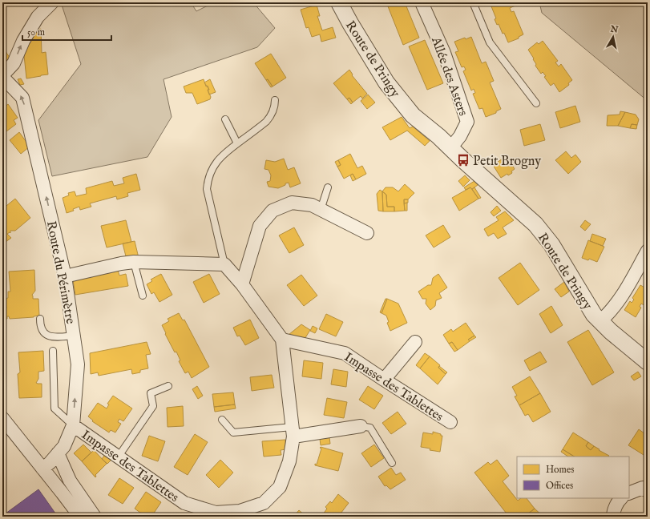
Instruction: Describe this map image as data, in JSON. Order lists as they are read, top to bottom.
{
  "streets": {
    "street": [
      "Route de Pringy",
      "Allée des Asters",
      "Route du Périmètre",
      "Impasse des Tablettes"
    ]
  },
  "crossings": [
    ["Route de Pringy", "Allée des Asters"],
    ["Route du Périmètre", "Impasse des Tablettes"]
  ],
  "one_way": ["Route du Périmètre"],
  "places": {
    "bus stop": ["Petit Brogny"]
  },
  "legend": ["Homes", "Offices"],
  "scale_bar": "50 m",
  "north": "top"
}
